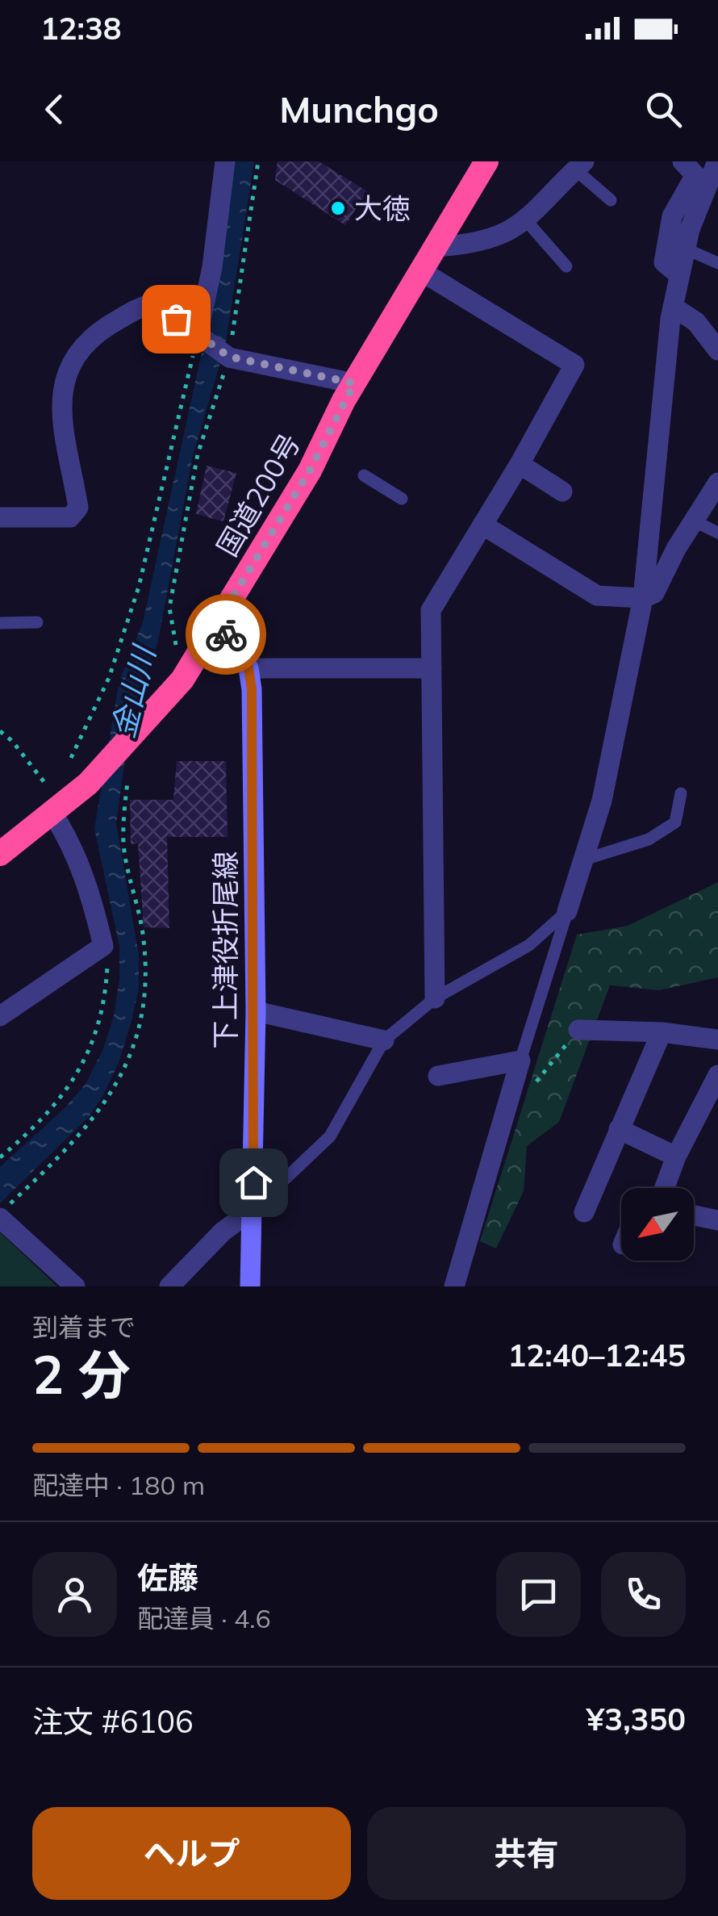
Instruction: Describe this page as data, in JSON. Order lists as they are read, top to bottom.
{
  "streets": {
    "highway": ["国道200号"],
    "main road": ["下上津役折尾線"]
  },
  "water": ["金山川"],
  "places": ["大徳"],
  "north": "bottom left",
  "page": {
    "status": "12:38",
    "header": "Munchgo",
    "heading": ["2 分", "到着まで", "12:40–12:45"],
    "panel": [
      "佐藤",
      "配達員 · 4.6",
      "注文 #6106",
      "¥3,350"
    ],
    "bar": "配達中 · 180 m",
    "buttons": ["ヘルプ", "共有"]
  }
}
